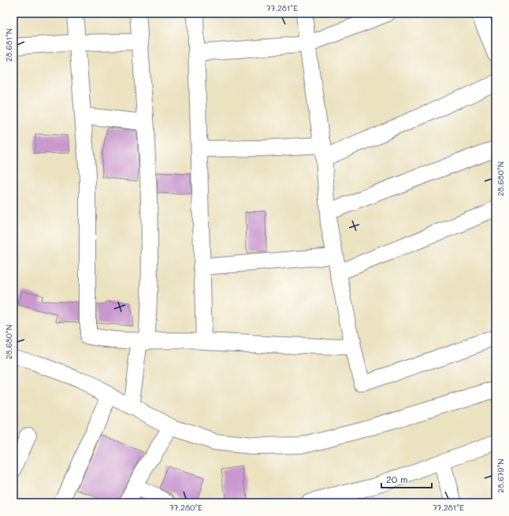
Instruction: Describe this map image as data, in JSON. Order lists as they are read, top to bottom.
{
  "scale_bar": "20 m",
  "coordinates": [
    "77.281°E",
    "28.681°N",
    "28.680°N",
    "28.679°N",
    "77.280°E"
  ]
}
